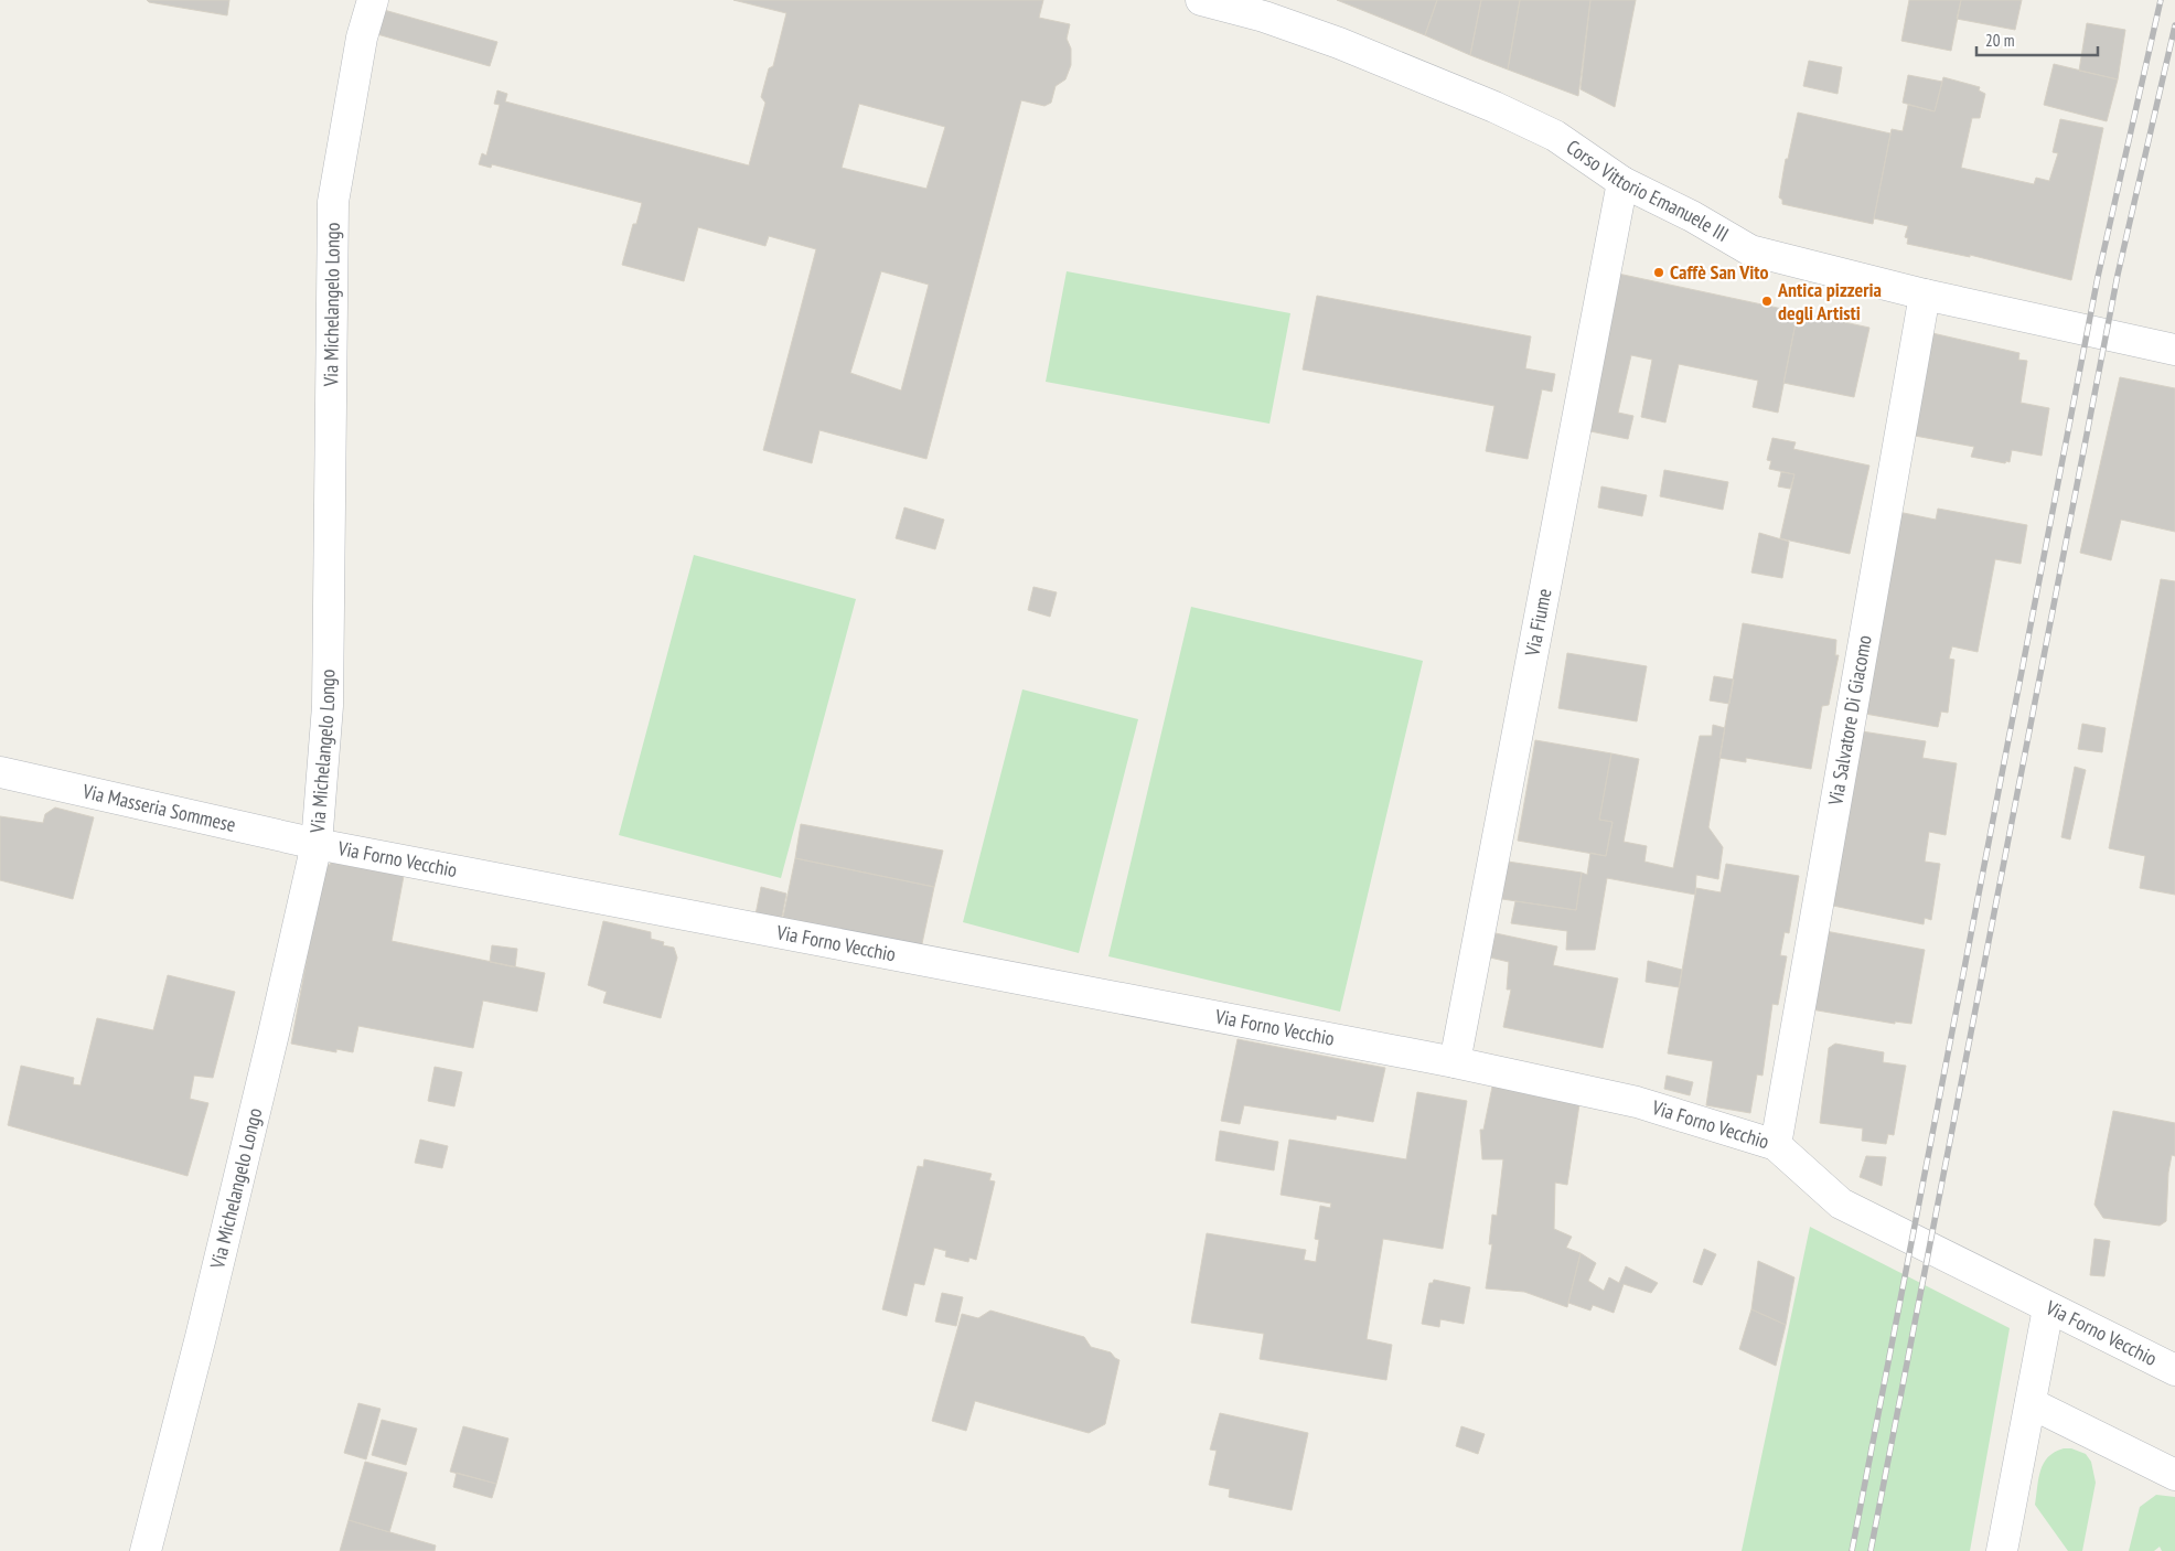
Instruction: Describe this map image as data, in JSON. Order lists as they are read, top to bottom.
{
  "streets": {
    "street": [
      "Corso Vittorio Emanuele III",
      "Via Michelangelo Longo",
      "Via Fiume",
      "Via Salvatore Di Giacomo",
      "Via Masseria Sommese",
      "Via Forno Vecchio"
    ]
  },
  "crossings": [
    ["Corso Vittorio Emanuele III", "Via Fiume"],
    ["Corso Vittorio Emanuele III", "Via Salvatore Di Giacomo"],
    ["Via Michelangelo Longo", "Via Masseria Sommese"],
    ["Via Michelangelo Longo", "Via Forno Vecchio"],
    ["Via Fiume", "Via Forno Vecchio"],
    ["Via Salvatore Di Giacomo", "Via Forno Vecchio"],
    ["Via Masseria Sommese", "Via Forno Vecchio"]
  ],
  "places": ["Caffè San Vito", "Antica pizzeria degli Artisti"],
  "scale_bar": "20 m"
}
